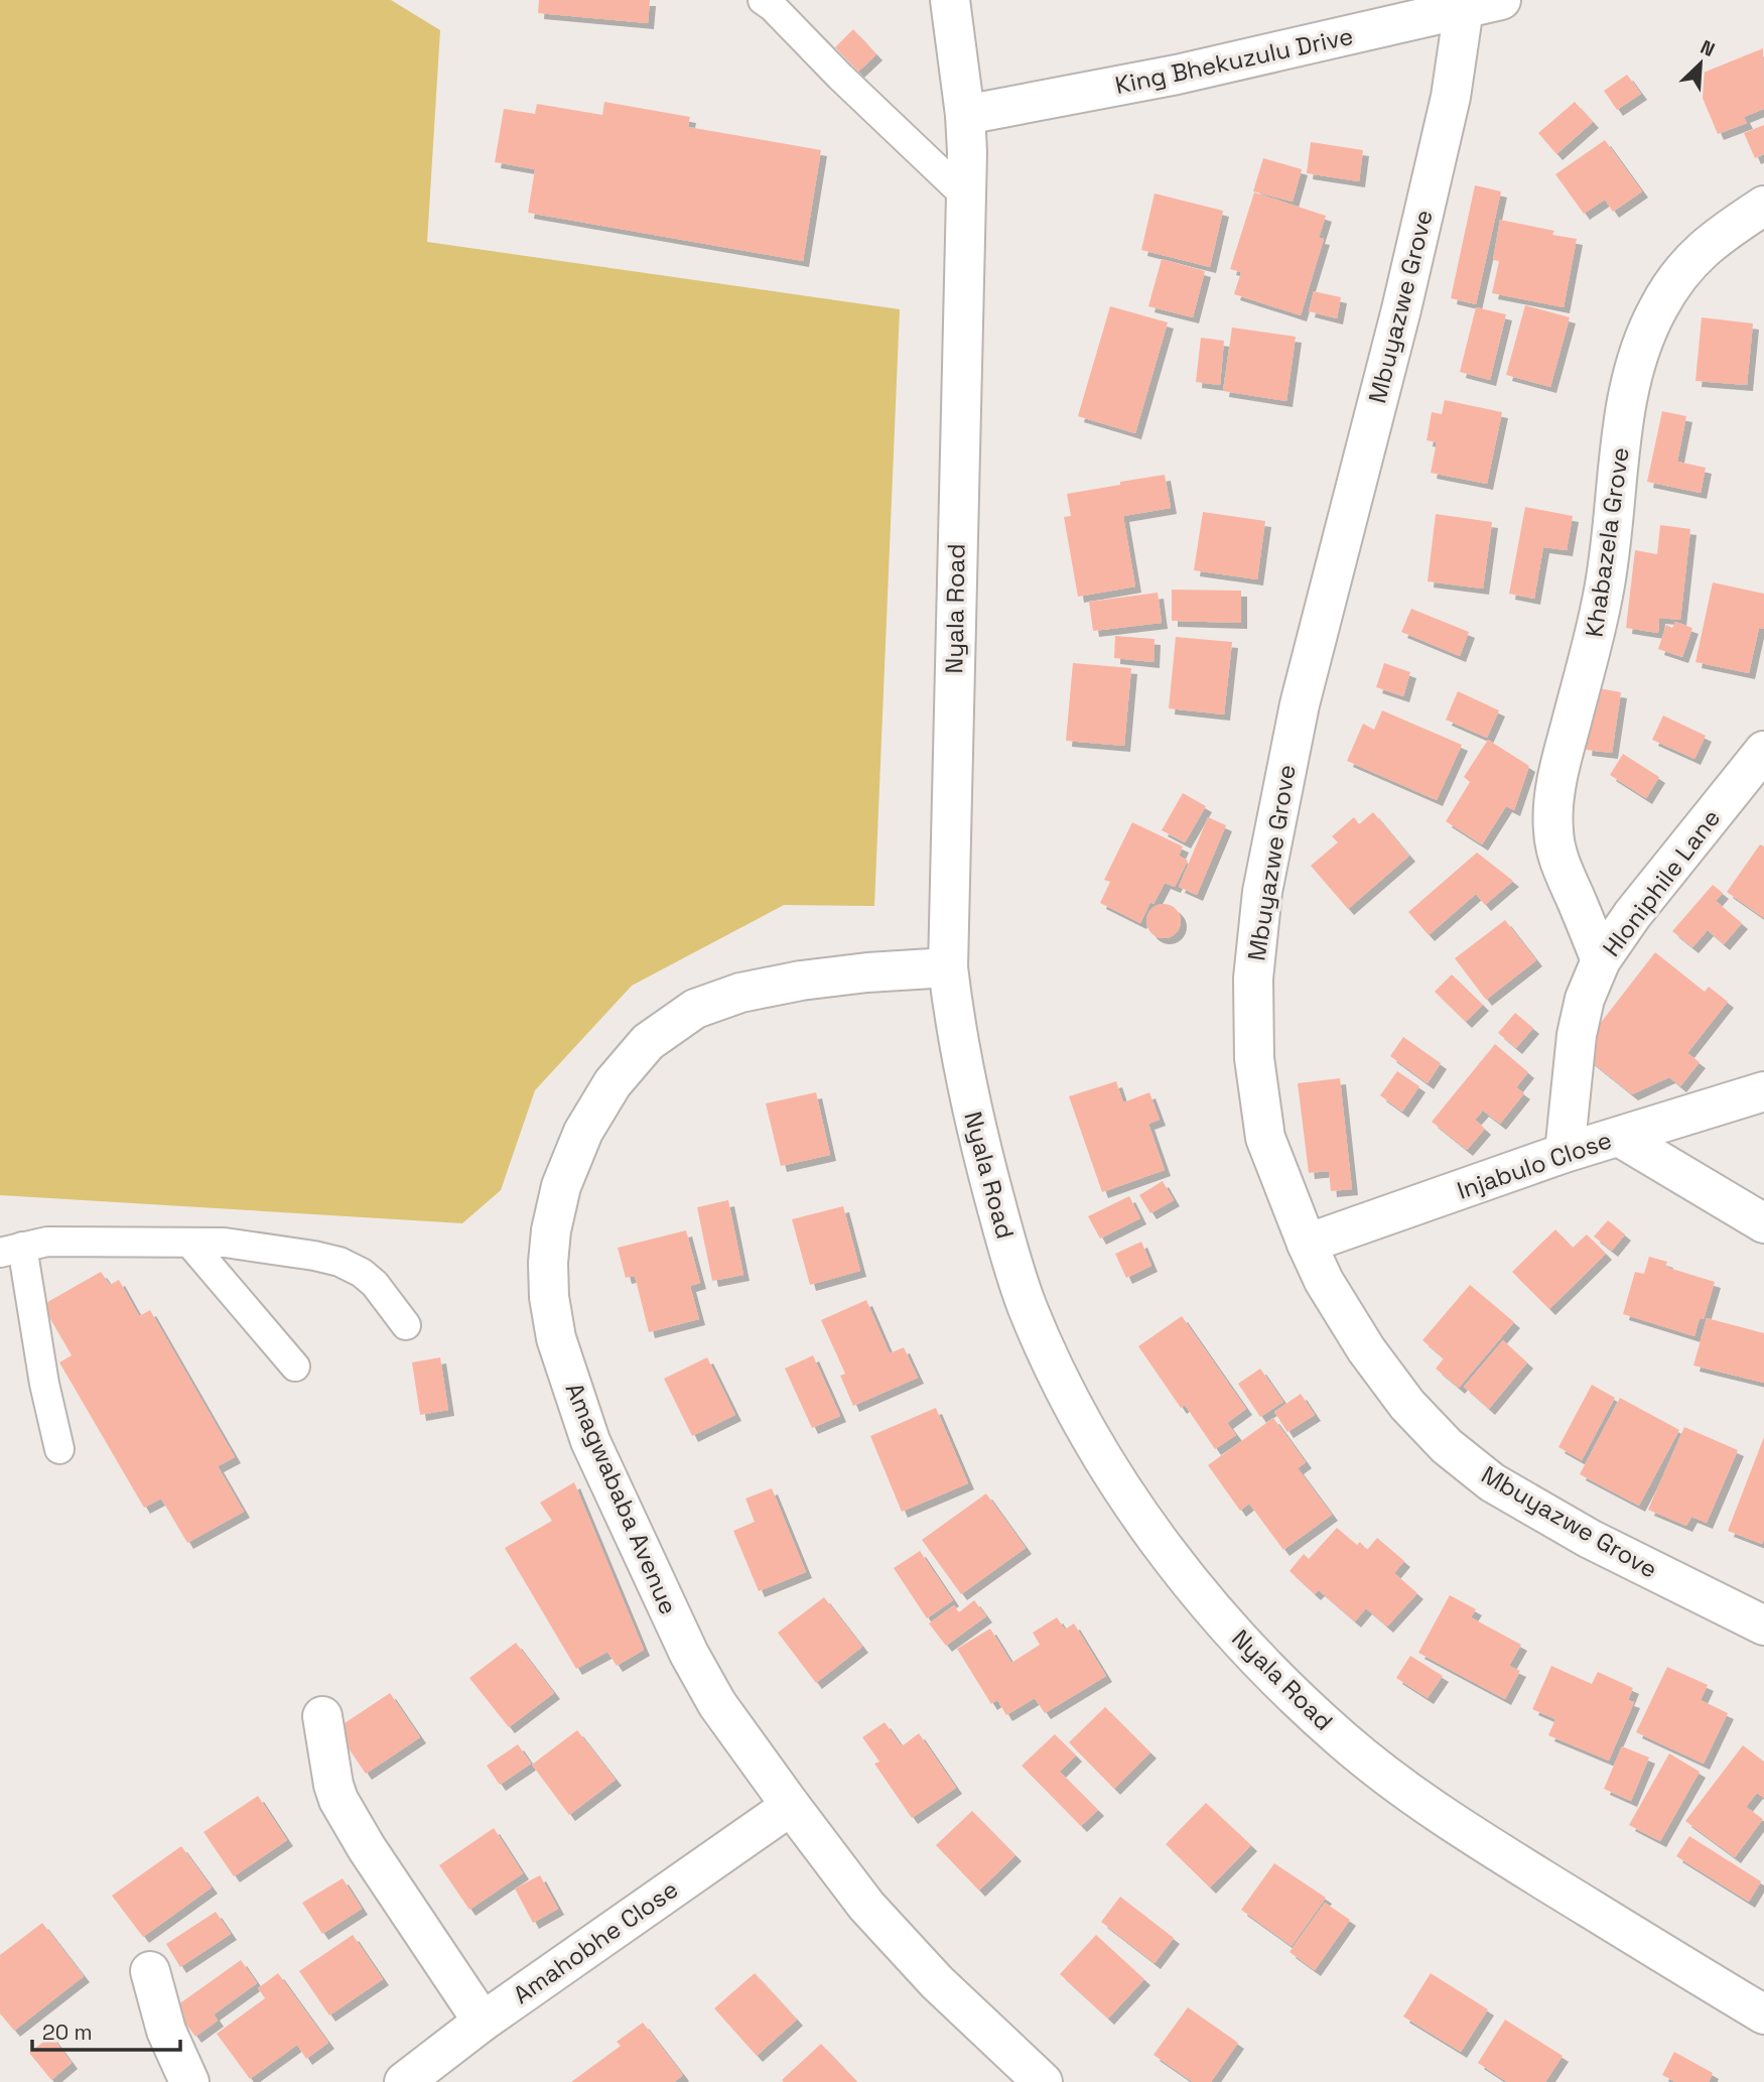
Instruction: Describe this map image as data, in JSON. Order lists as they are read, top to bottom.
{
  "streets": {
    "street": [
      "King Bhekuzulu Drive",
      "Mbuyazwe Grove",
      "Khabazela Grove",
      "Nyala Road",
      "Hloniphile Lane",
      "Injabulo Close",
      "Amagwababa Avenue",
      "Amahobhe Close"
    ]
  },
  "crossings": [
    ["King Bhekuzulu Drive", "Mbuyazwe Grove"],
    ["King Bhekuzulu Drive", "Nyala Road"],
    ["Mbuyazwe Grove", "Injabulo Close"],
    ["Khabazela Grove", "Hloniphile Lane"],
    ["Nyala Road", "Amagwababa Avenue"],
    ["Hloniphile Lane", "Injabulo Close"],
    ["Amagwababa Avenue", "Amahobhe Close"]
  ],
  "scale_bar": "20 m",
  "north": "top right"
}
